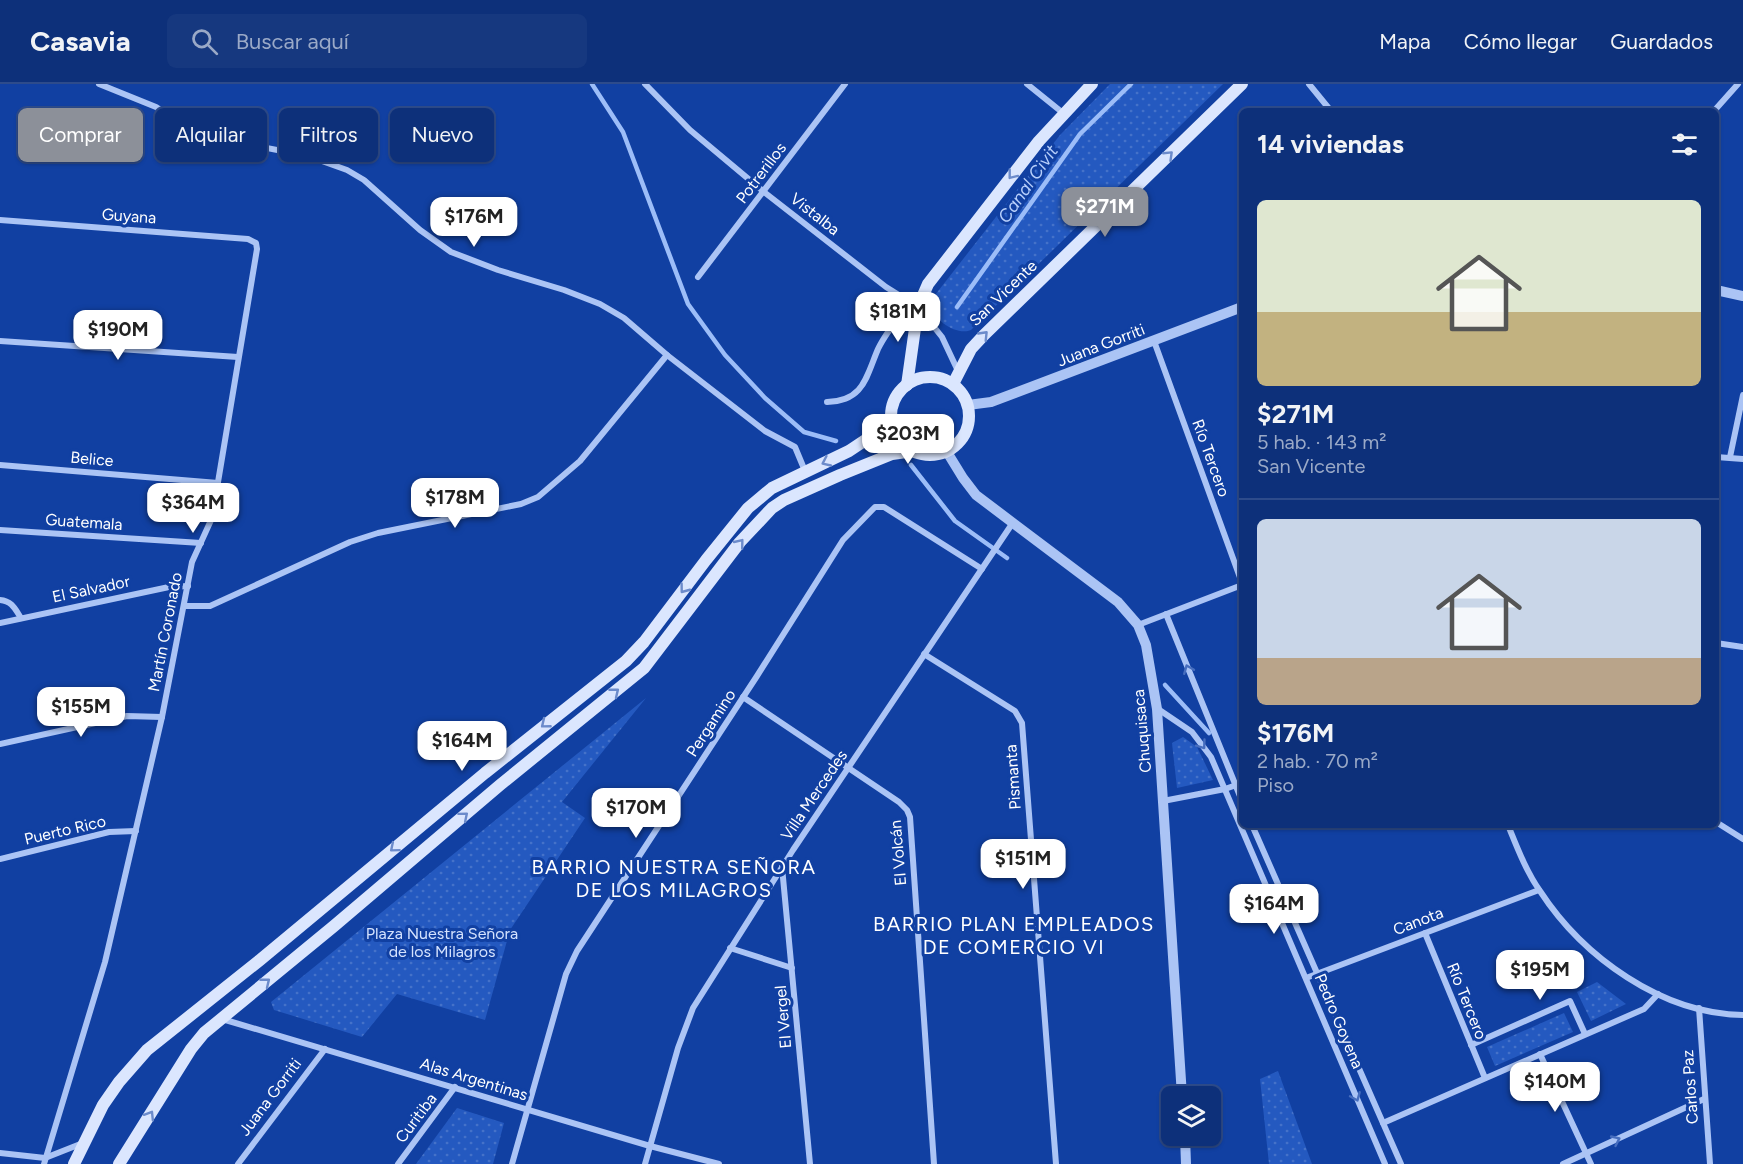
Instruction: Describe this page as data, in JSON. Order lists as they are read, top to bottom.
{
  "streets": {
    "main road": ["San Vicente"],
    "street": [
      "Potrerillos",
      "Vistalba",
      "Guyana",
      "Juana Gorriti",
      "Río Tercero",
      "Belice",
      "Guatemala",
      "El Salvador",
      "Martín Coronado",
      "Pergamino",
      "Chuquisaca",
      "Pismanta",
      "Villa Mercedes",
      "Puerto Rico",
      "El Volcán",
      "Canota",
      "El Vergel",
      "Pedro Goyena",
      "Alas Argentinas",
      "Carlos Paz",
      "Curitiba"
    ]
  },
  "crossings": [
    ["Potrerillos", "Vistalba"],
    ["Vistalba", "San Vicente"],
    ["Guyana", "Martín Coronado"],
    ["San Vicente", "Juana Gorriti"],
    ["San Vicente", "Chuquisaca"],
    ["Juana Gorriti", "Río Tercero"],
    ["Juana Gorriti", "Chuquisaca"],
    ["Juana Gorriti", "Alas Argentinas"],
    ["Río Tercero", "Canota"],
    ["Belice", "Martín Coronado"],
    ["Guatemala", "Martín Coronado"],
    ["El Salvador", "Martín Coronado"],
    ["Martín Coronado", "Puerto Rico"],
    ["Pergamino", "Villa Mercedes"],
    ["Pergamino", "El Volcán"],
    ["Pergamino", "Alas Argentinas"],
    ["Chuquisaca", "Villa Mercedes"],
    ["Chuquisaca", "Pedro Goyena"],
    ["Pismanta", "Villa Mercedes"],
    ["Villa Mercedes", "El Volcán"],
    ["Villa Mercedes", "El Vergel"],
    ["Villa Mercedes", "Alas Argentinas"],
    ["Canota", "Pedro Goyena"],
    ["Alas Argentinas", "Curitiba"]
  ],
  "districts": ["BARRIO NUESTRA SEÑORA DE LOS MILAGROS", "BARRIO PLAN EMPLEADOS DE COMERCIO VI"],
  "water": ["Canal Civit"],
  "parks": ["Plaza Nuestra Señora de los Milagros"],
  "page": {
    "header": "Casavia",
    "search": "Buscar aquí",
    "nav": ["Mapa", "Cómo llegar", "Guardados"],
    "chip": [
      "Comprar",
      "Alquilar",
      "Filtros",
      "Nuevo"
    ],
    "heading": "14 viviendas",
    "list": [
      {
        "name": "$271M",
        "note": "5 hab. · 143 m² · San Vicente"
      },
      {
        "name": "$176M",
        "note": "2 hab. · 70 m² · Piso"
      }
    ],
    "price": [
      "$271M",
      "$176M",
      "$181M",
      "$190M",
      "$203M",
      "$178M",
      "$364M",
      "$155M",
      "$164M",
      "$170M",
      "$151M",
      "$164M",
      "$195M",
      "$140M"
    ]
  }
}
